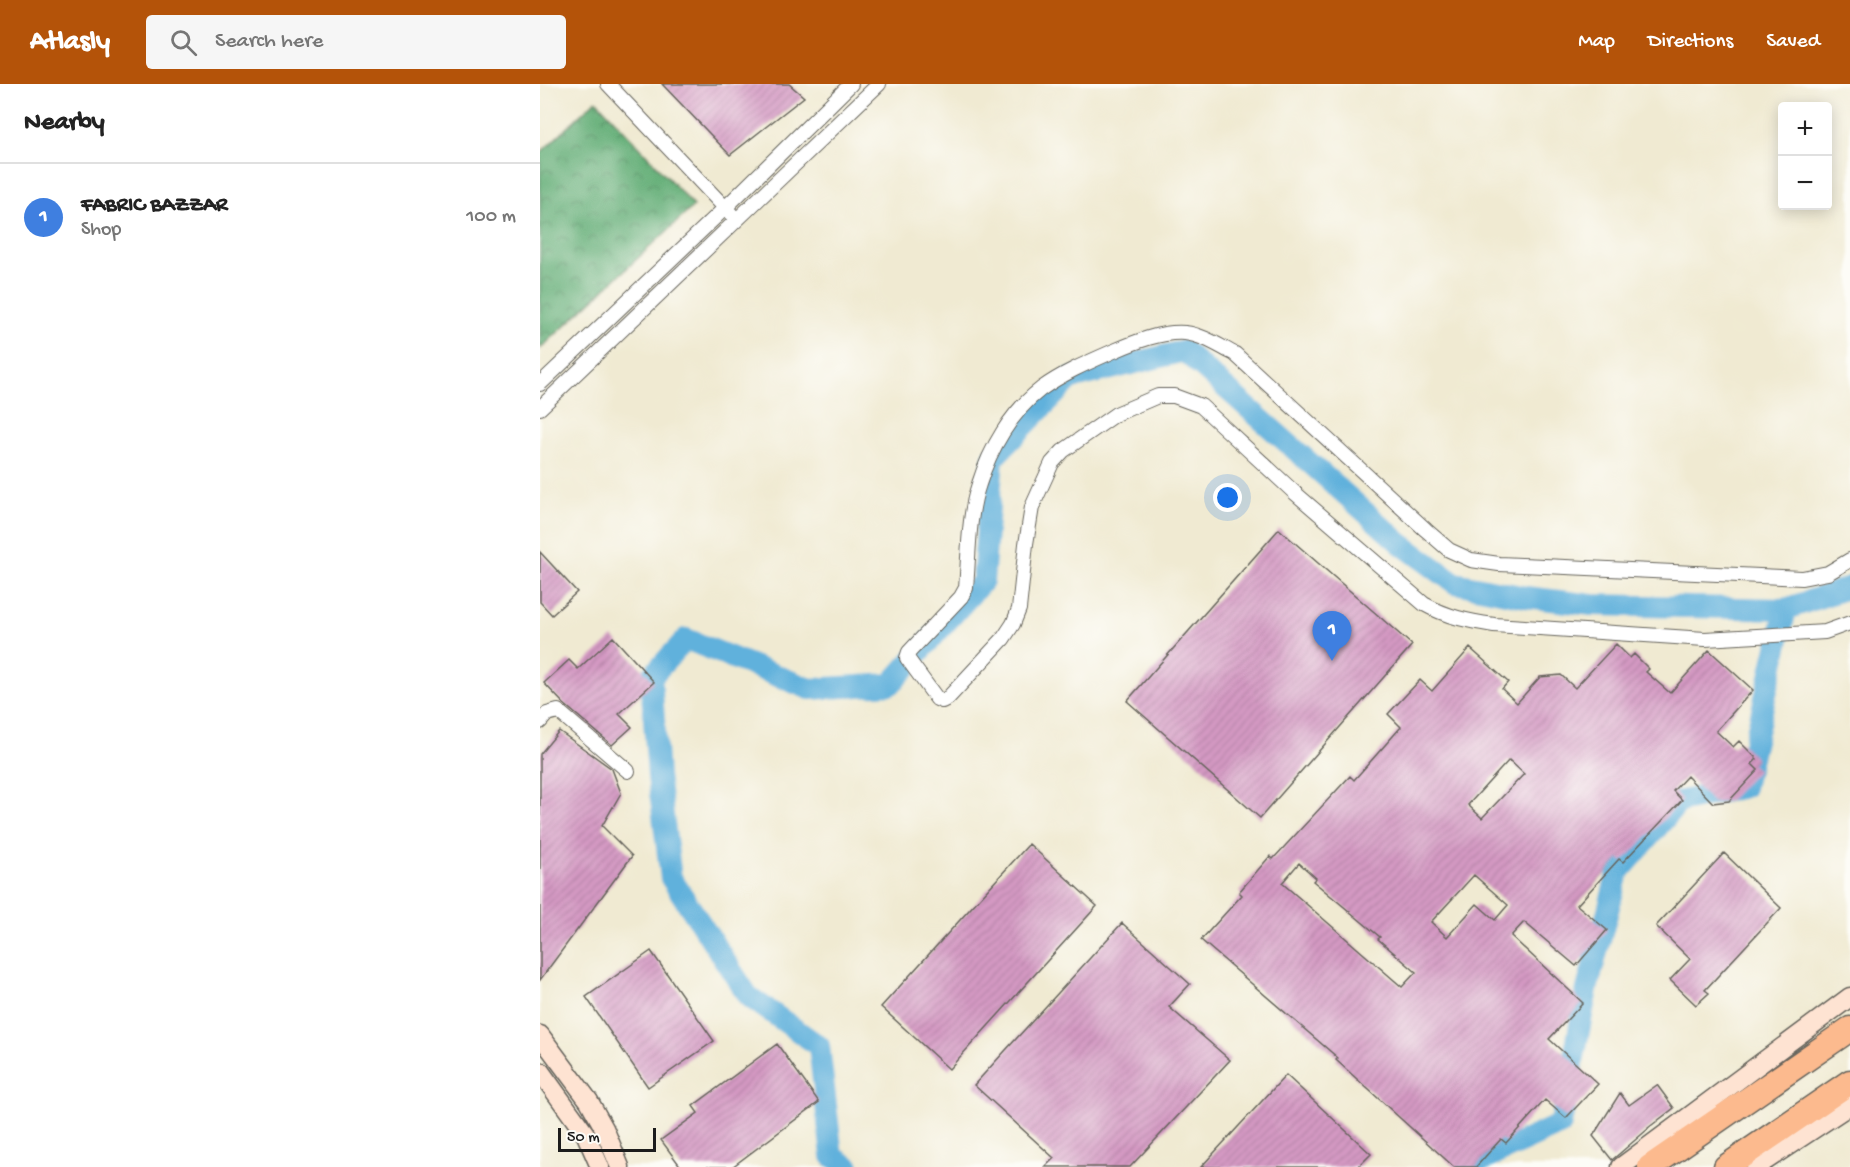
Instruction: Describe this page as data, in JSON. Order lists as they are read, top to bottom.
{
  "scale_bar": "50 m",
  "page": {
    "header": "Atlasly",
    "search": "Search here",
    "nav": ["Map", "Directions", "Saved"],
    "heading": "Nearby",
    "map_buttons": ["+", "−"],
    "list": [
      {
        "mark": "1",
        "name": "FABRIC BAZZAR",
        "note": "Shop",
        "value": "100 m"
      }
    ],
    "pins": "1",
    "scale": "50 m"
  }
}
